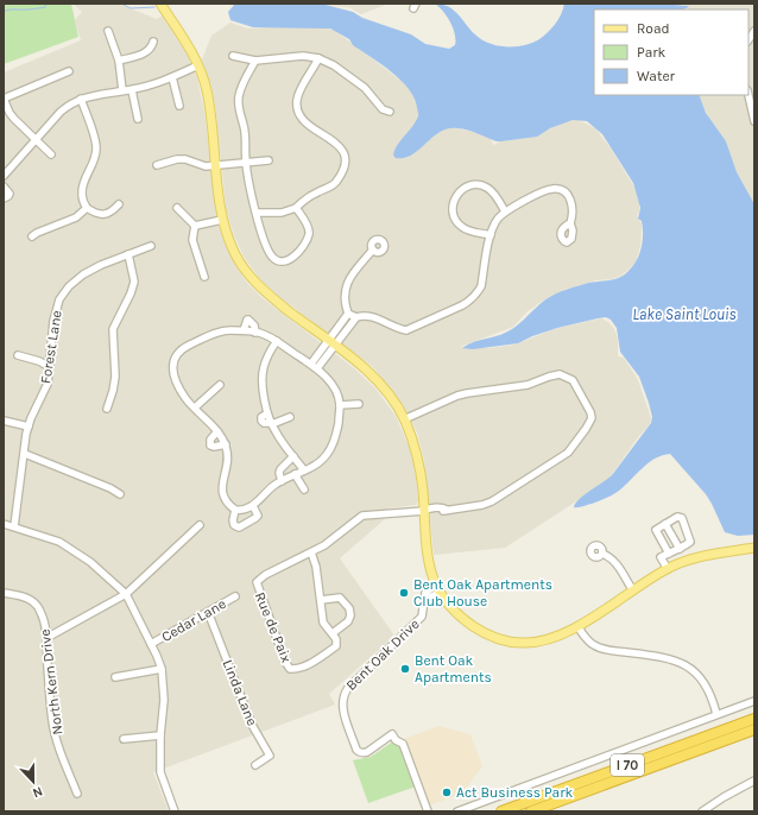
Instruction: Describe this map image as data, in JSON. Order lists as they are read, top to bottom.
{
  "streets": {
    "highway": ["I 70"],
    "street": [
      "Forest Lane",
      "Cedar Lane",
      "Rue de Paix",
      "Bent Oak Drive",
      "North Kern Drive",
      "Linda Lane"
    ]
  },
  "crossings": [
    ["Cedar Lane", "Linda Lane"]
  ],
  "water": ["Lake Saint Louis"],
  "places": ["Bent Oak Apartments Club House", "Bent Oak Apartments", "Act Business Park"],
  "legend": ["Road", "Park", "Water"],
  "north": "bottom"
}
